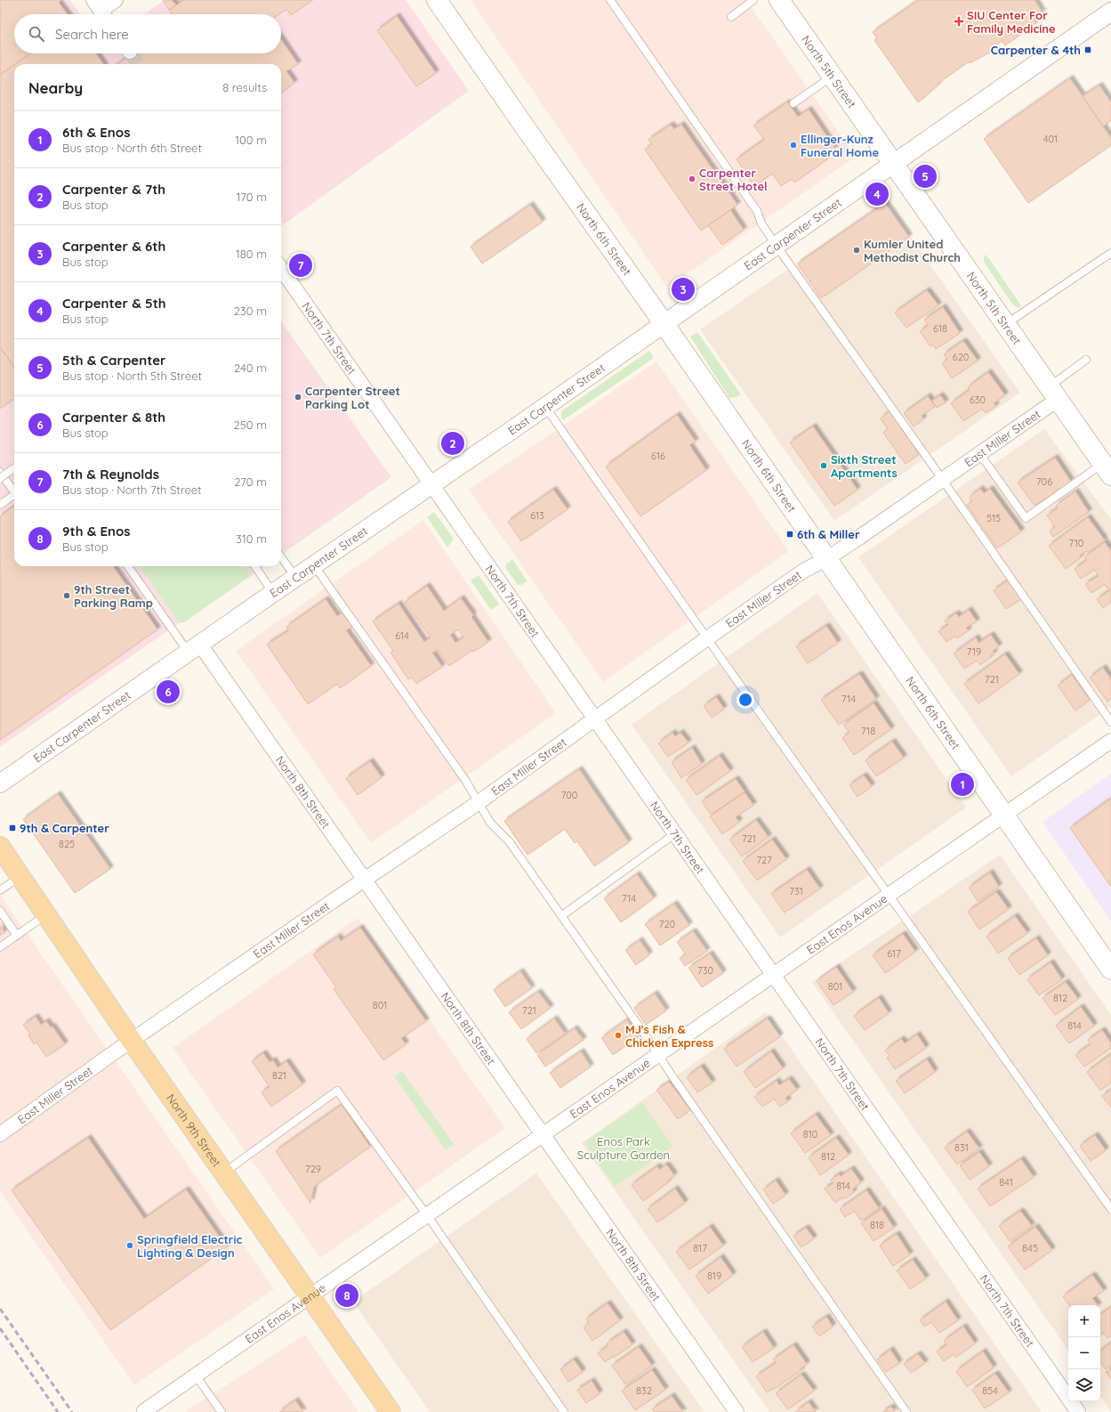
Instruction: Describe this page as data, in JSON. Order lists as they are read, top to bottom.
{
  "streets": {
    "main road": ["North 5th Street", "North 6th Street", "North 9th Street"],
    "street": [
      "East Carpenter Street",
      "North 7th Street",
      "East Miller Street",
      "North 8th Street",
      "East Enos Avenue"
    ]
  },
  "crossings": [
    ["North 5th Street", "East Carpenter Street"],
    ["North 5th Street", "East Miller Street"],
    ["East Carpenter Street", "North 6th Street"],
    ["East Carpenter Street", "North 7th Street"],
    ["East Carpenter Street", "North 8th Street"],
    ["North 6th Street", "East Miller Street"],
    ["North 6th Street", "East Enos Avenue"],
    ["North 7th Street", "East Miller Street"],
    ["North 7th Street", "East Enos Avenue"],
    ["East Miller Street", "North 8th Street"],
    ["East Miller Street", "North 9th Street"],
    ["North 8th Street", "East Enos Avenue"],
    ["East Enos Avenue", "North 9th Street"]
  ],
  "parks": ["Enos Park Sculpture Garden"],
  "places": {
    "health": ["SIU Center For Family Medicine"],
    "transit": ["Carpenter & 4th", "6th & Miller", "9th & Carpenter"],
    "other": [
      "Ellinger-Kunz Funeral Home",
      "Carpenter Street Hotel",
      "Kumler United Methodist Church",
      "Carpenter Street Parking Lot",
      "Sixth Street Apartments",
      "9th Street Parking Ramp",
      "MJ's Fish & Chicken Express",
      "Springfield Electric Lighting & Design"
    ]
  },
  "house_numbers": [
    "401",
    "618",
    "620",
    "630",
    "616",
    "706",
    "613",
    "515",
    "710",
    "614",
    "719",
    "721",
    "714",
    "718",
    "700",
    "721",
    "825",
    "727",
    "731",
    "714",
    "720",
    "617",
    "730",
    "801",
    "812",
    "801",
    "721",
    "814",
    "821",
    "810",
    "831",
    "812",
    "729",
    "841",
    "814",
    "818",
    "817",
    "845",
    "819",
    "832",
    "854"
  ],
  "page": {
    "search": "Search here",
    "heading": ["Nearby", "8 results"],
    "list": [
      {
        "mark": "1",
        "name": "6th & Enos",
        "note": "Bus stop · North 6th Street",
        "value": "100 m"
      },
      {
        "mark": "2",
        "name": "Carpenter & 7th",
        "note": "Bus stop",
        "value": "170 m"
      },
      {
        "mark": "3",
        "name": "Carpenter & 6th",
        "note": "Bus stop",
        "value": "180 m"
      },
      {
        "mark": "4",
        "name": "Carpenter & 5th",
        "note": "Bus stop",
        "value": "230 m"
      },
      {
        "mark": "5",
        "name": "5th & Carpenter",
        "note": "Bus stop · North 5th Street",
        "value": "240 m"
      },
      {
        "mark": "6",
        "name": "Carpenter & 8th",
        "note": "Bus stop",
        "value": "250 m"
      },
      {
        "mark": "7",
        "name": "7th & Reynolds",
        "note": "Bus stop · North 7th Street",
        "value": "270 m"
      },
      {
        "mark": "8",
        "name": "9th & Enos",
        "note": "Bus stop",
        "value": "310 m"
      }
    ],
    "pins": [
      "5",
      "4",
      "7",
      "3",
      "2",
      "6",
      "1",
      "8"
    ],
    "map_buttons": ["+", "−"]
  }
}
